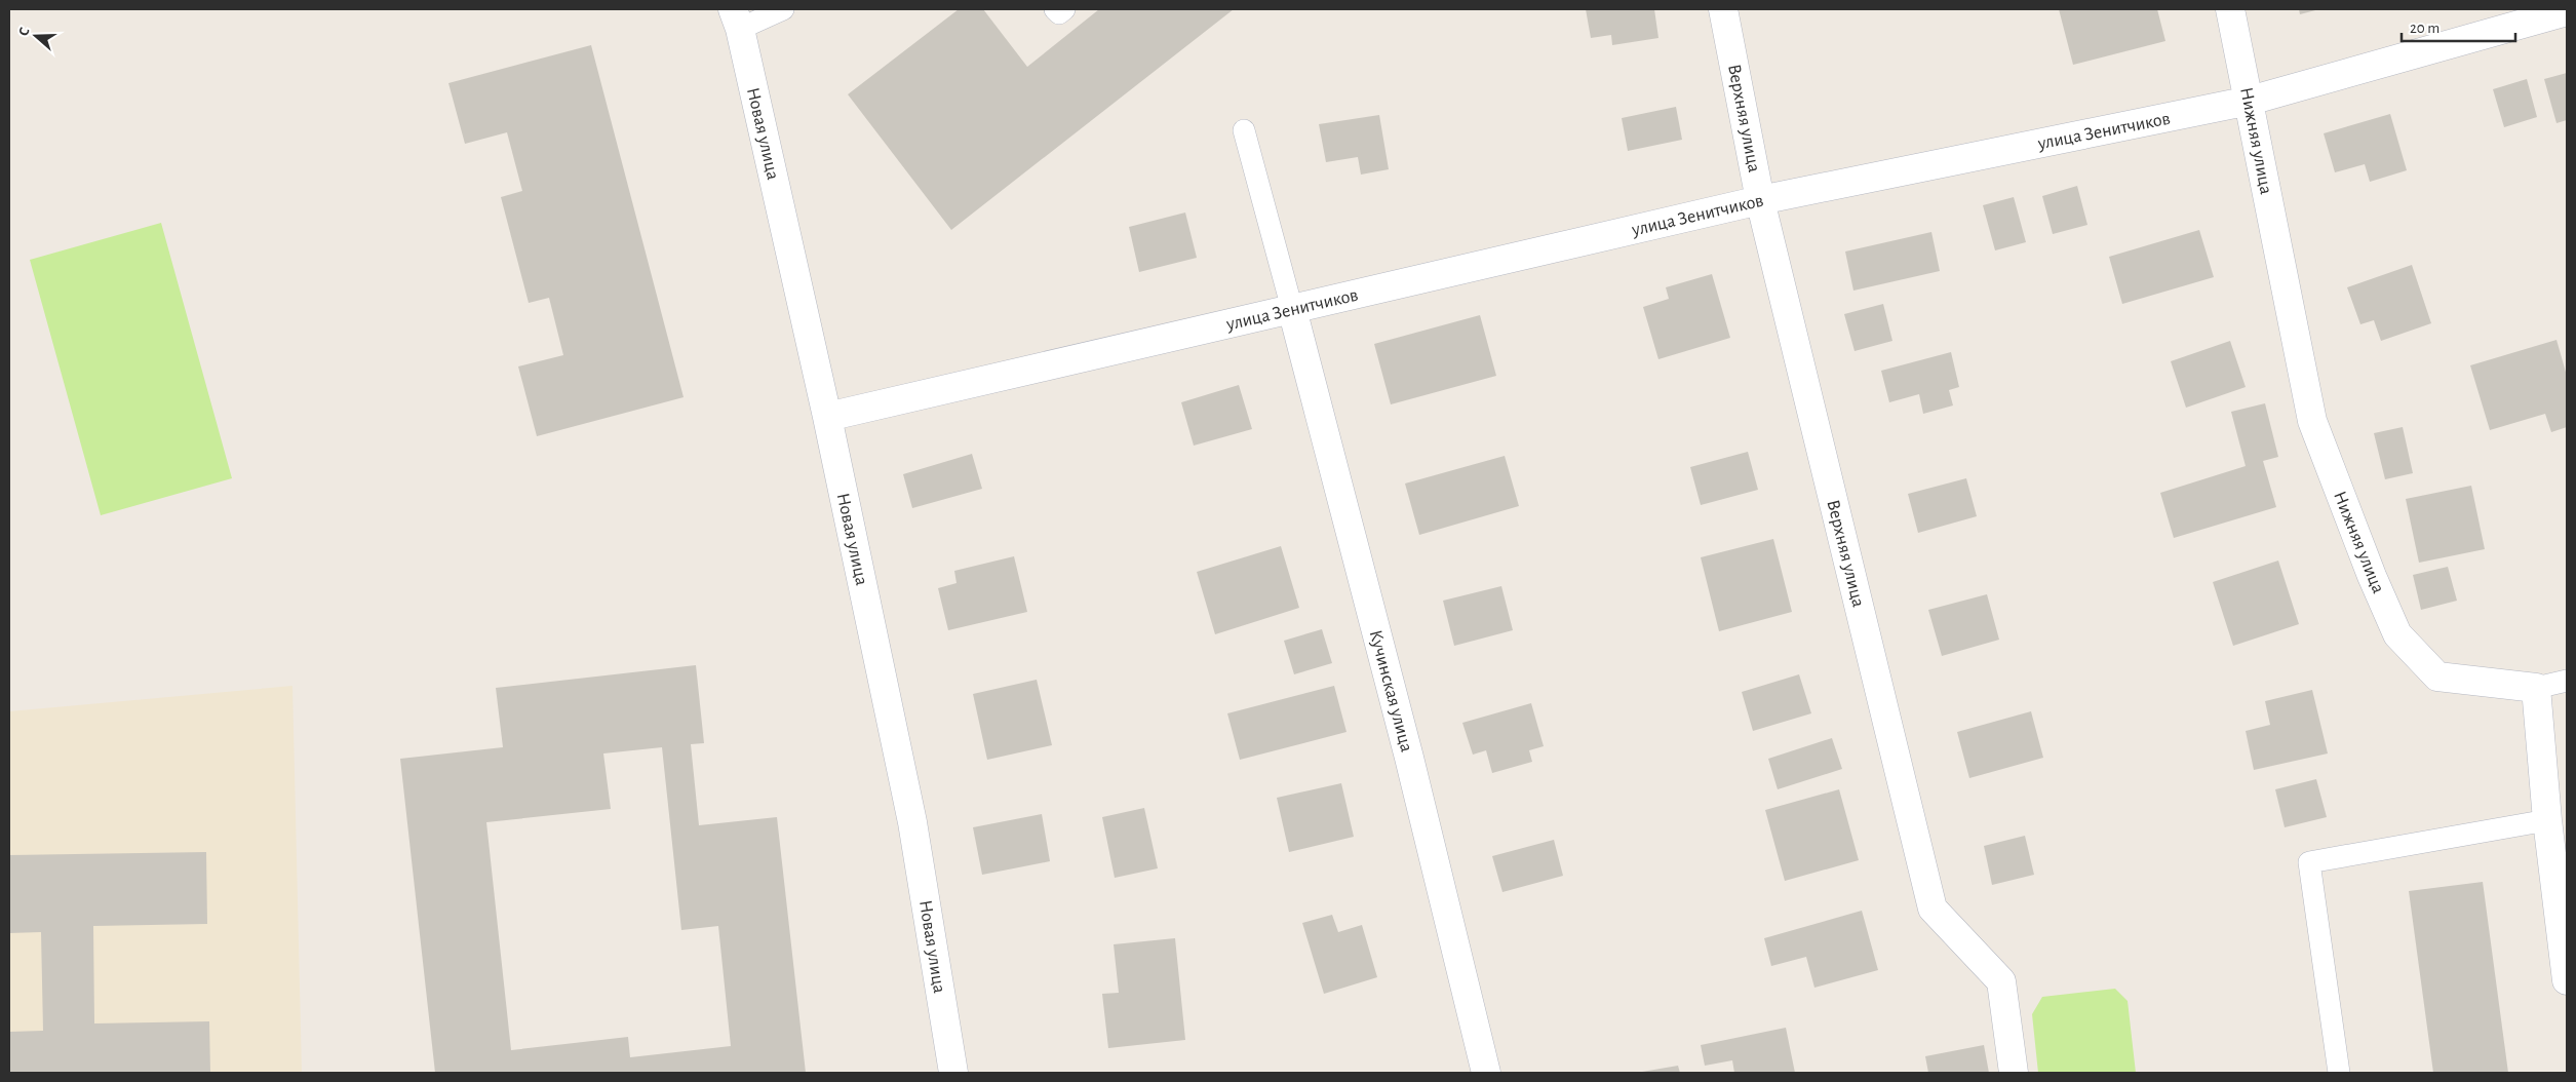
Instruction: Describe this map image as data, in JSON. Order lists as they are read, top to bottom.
{
  "streets": {
    "street": [
      "Верхняя улица",
      "улица Зенитчиков",
      "Новая улица",
      "Нижняя улица",
      "Кучинская улица"
    ]
  },
  "crossings": [
    ["Верхняя улица", "улица Зенитчиков"],
    ["улица Зенитчиков", "Новая улица"],
    ["улица Зенитчиков", "Нижняя улица"],
    ["улица Зенитчиков", "Кучинская улица"]
  ],
  "scale_bar": "20 m",
  "north": "left"
}
